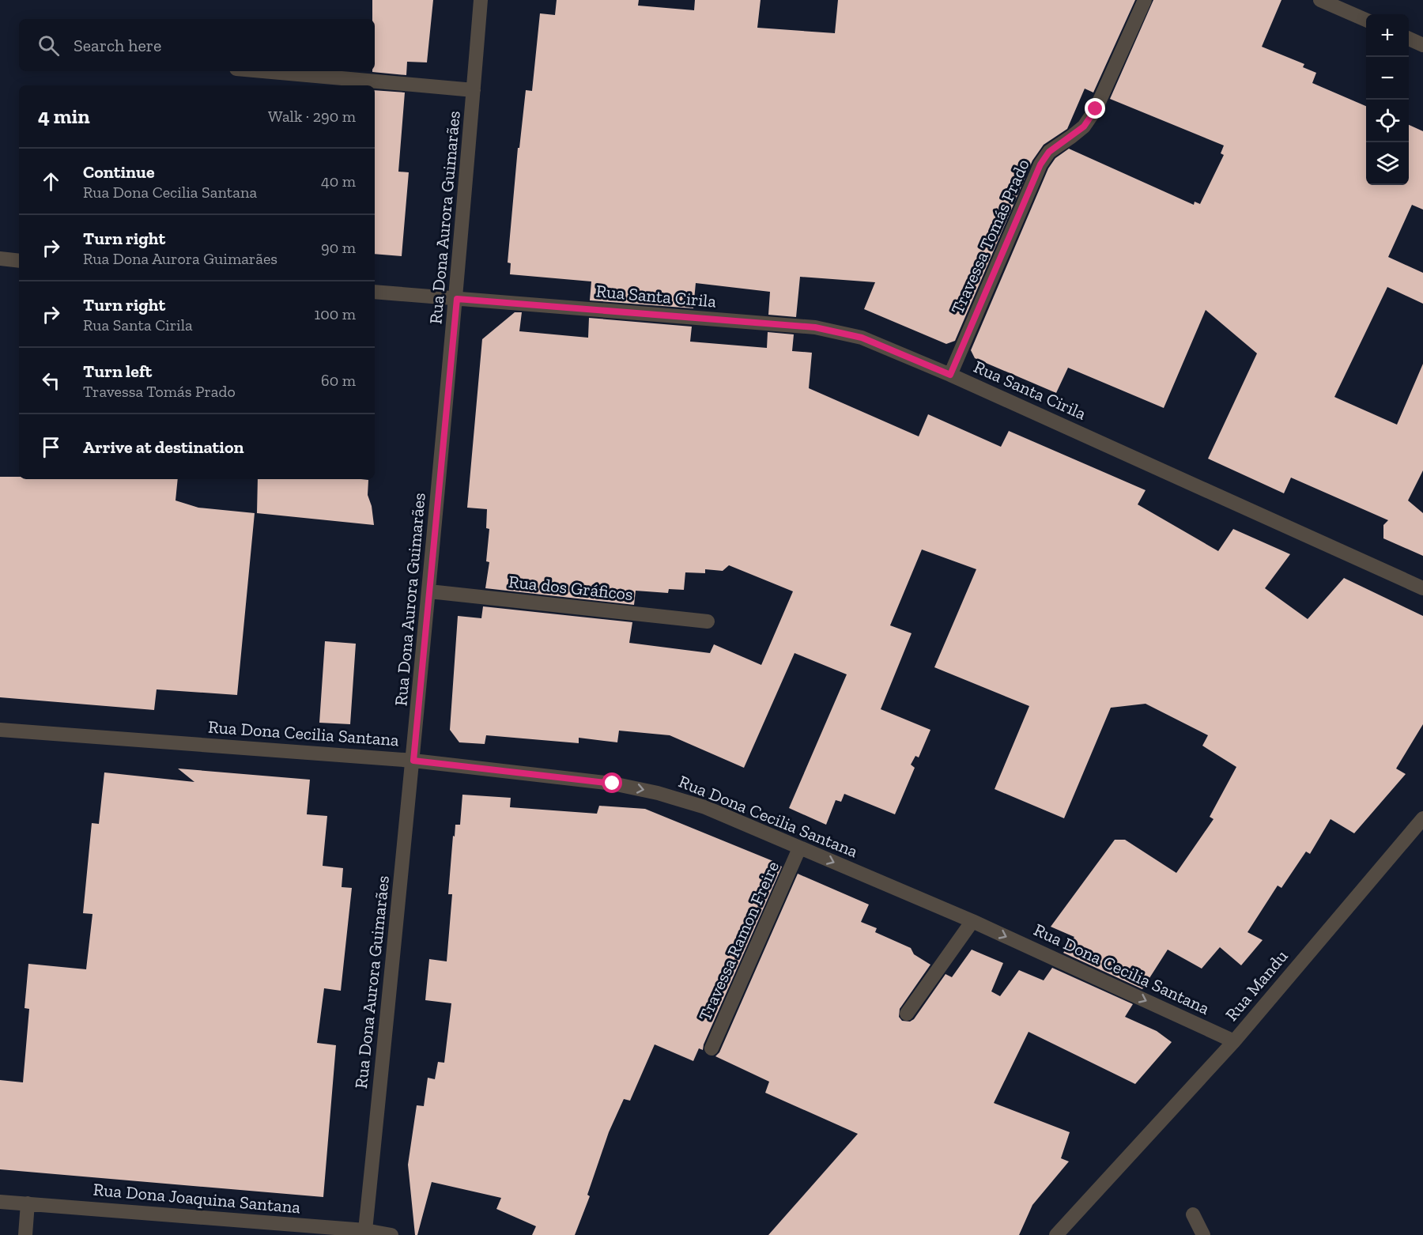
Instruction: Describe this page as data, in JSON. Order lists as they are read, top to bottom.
{
  "streets": {
    "street": [
      "Rua Dona Aurora Guimarães",
      "Travessa Tomás Prado",
      "Rua Santa Cirila",
      "Rua dos Gráficos",
      "Rua Dona Cecilia Santana",
      "Travessa Ramon Freire",
      "Rua Mandu",
      "Rua Dona Joaquina Santana"
    ]
  },
  "crossings": [
    ["Rua Dona Aurora Guimarães", "Rua Santa Cirila"],
    ["Rua Dona Aurora Guimarães", "Rua dos Gráficos"],
    ["Rua Dona Aurora Guimarães", "Rua Dona Cecilia Santana"],
    ["Rua Dona Aurora Guimarães", "Rua Dona Joaquina Santana"],
    ["Travessa Tomás Prado", "Rua Santa Cirila"],
    ["Rua Dona Cecilia Santana", "Travessa Ramon Freire"],
    ["Rua Dona Cecilia Santana", "Rua Mandu"]
  ],
  "one_way": ["Rua Dona Cecilia Santana"],
  "page": {
    "map_buttons": ["+", "−"],
    "search": "Search here",
    "heading": ["4 min", "Walk · 290 m"],
    "list": [
      ["Continue", "Rua Dona Cecilia Santana", "40 m"],
      ["Turn right", "Rua Dona Aurora Guimarães", "90 m"],
      ["Turn right", "Rua Santa Cirila", "100 m"],
      ["Turn left", "Travessa Tomás Prado", "60 m"],
      "Arrive at destination"
    ]
  }
}
